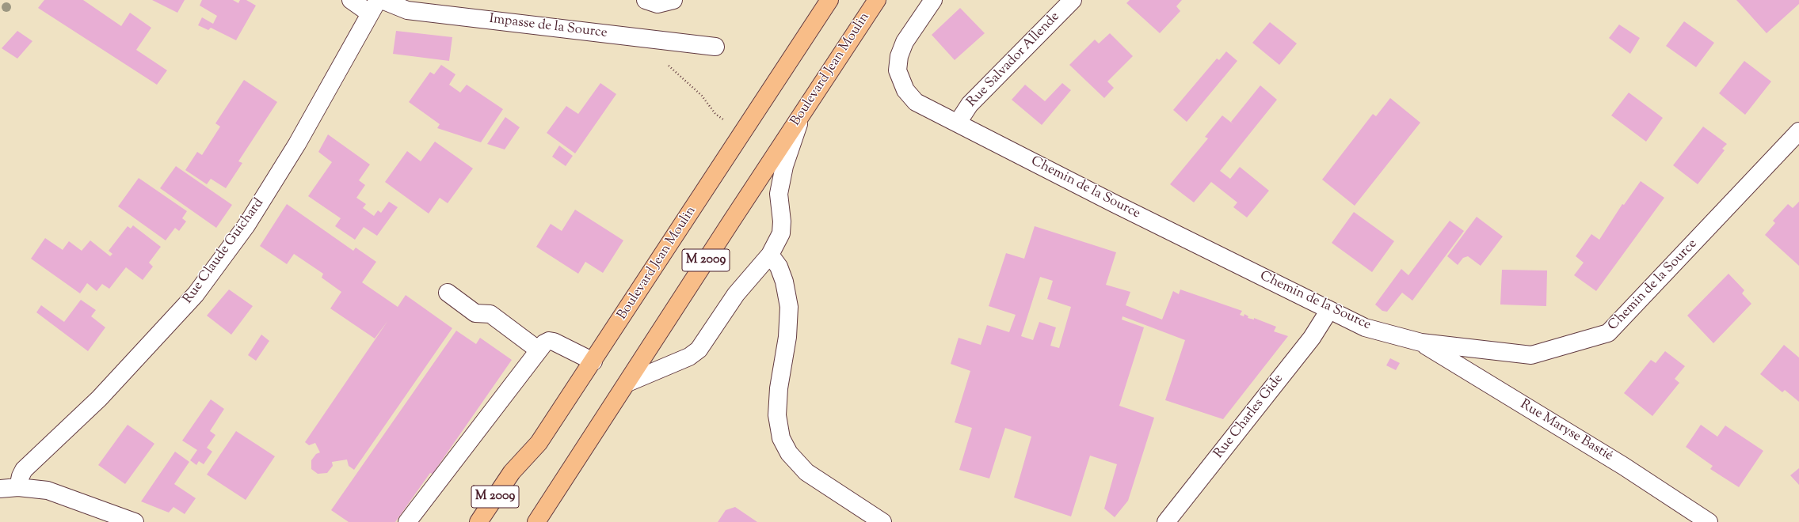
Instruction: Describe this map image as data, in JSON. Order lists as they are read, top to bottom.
{
  "streets": {
    "main road": ["Boulevard Jean Moulin", "M 2009"],
    "street": [
      "Impasse de la Source",
      "Rue Salvador Allende",
      "Chemin de la Source",
      "Rue Claude Guichard",
      "Rue Charles Gide",
      "Rue Maryse Bastié"
    ]
  },
  "crossings": [
    ["Rue Salvador Allende", "Chemin de la Source"],
    ["Chemin de la Source", "Rue Charles Gide"],
    ["Chemin de la Source", "Rue Maryse Bastié"]
  ]
}
